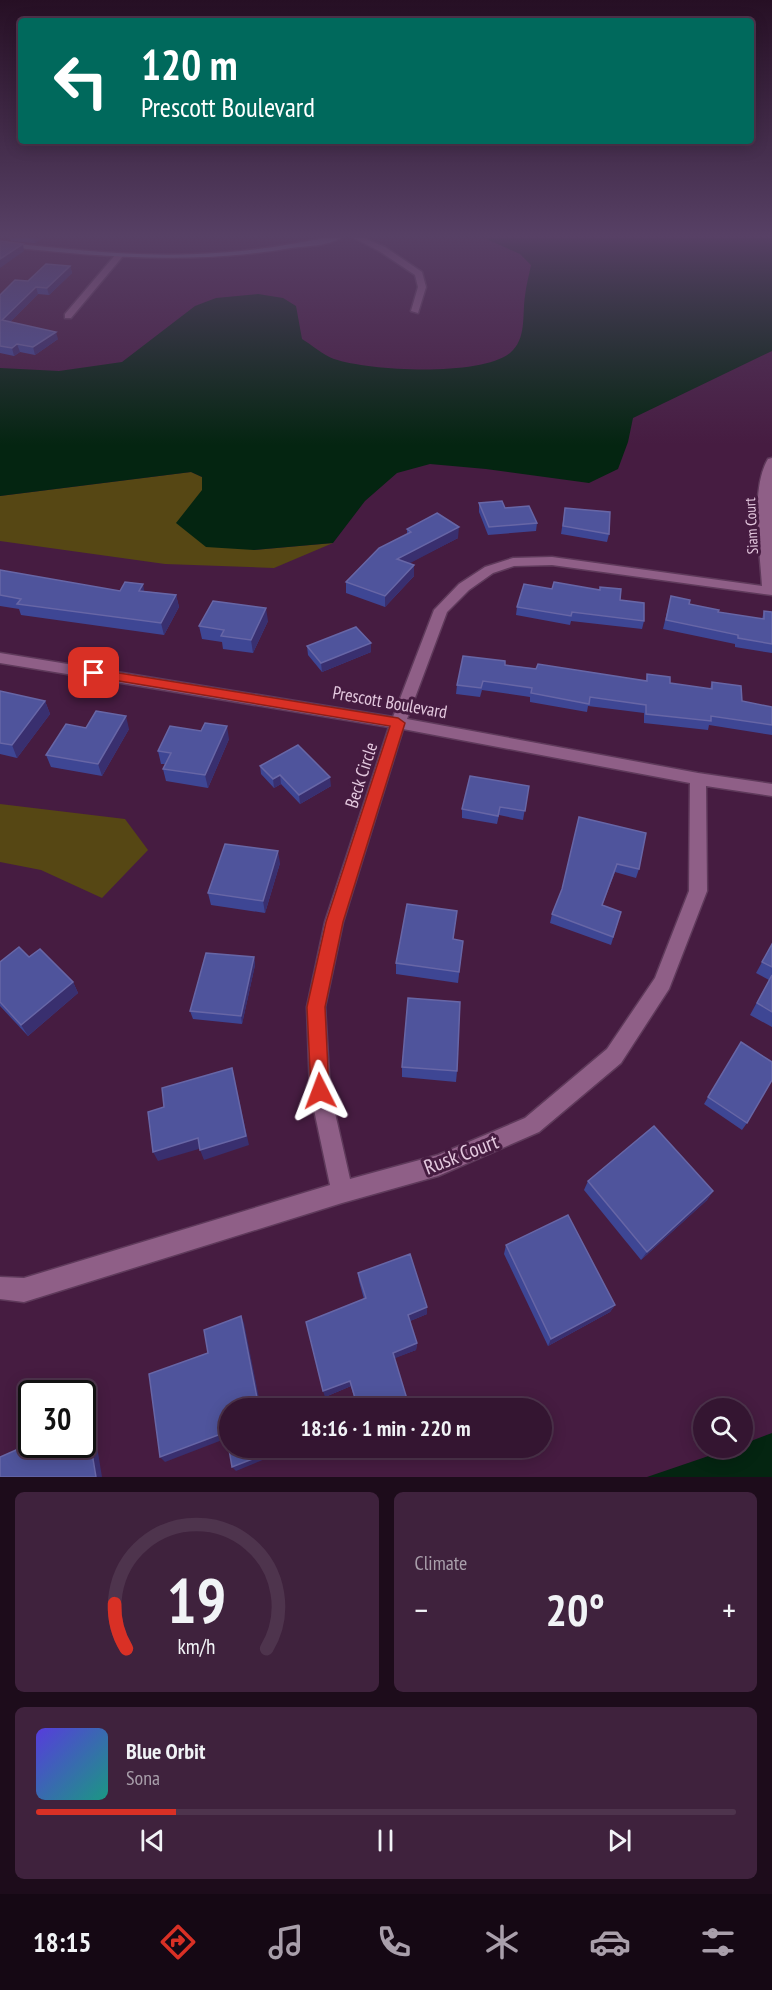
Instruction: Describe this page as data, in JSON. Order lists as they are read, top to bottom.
{
  "streets": {
    "street": [
      "Siam Court",
      "Prescott Boulevard",
      "Beck Circle",
      "Rusk Court"
    ]
  },
  "crossings": [
    ["Siam Court", "Beck Circle"],
    ["Prescott Boulevard", "Beck Circle"],
    ["Prescott Boulevard", "Rusk Court"],
    ["Beck Circle", "Rusk Court"]
  ],
  "page": {
    "turn": ["120 m", "Prescott Boulevard"],
    "limit": "30",
    "trip": "18:16 · 1 min · 220 m",
    "tile": "Climate",
    "heat": ["−", "20°", "+"],
    "song": ["Blue Orbit", "Sona"],
    "tabs": "18:15",
    "gauge": ["19", "km/h"]
  }
}
